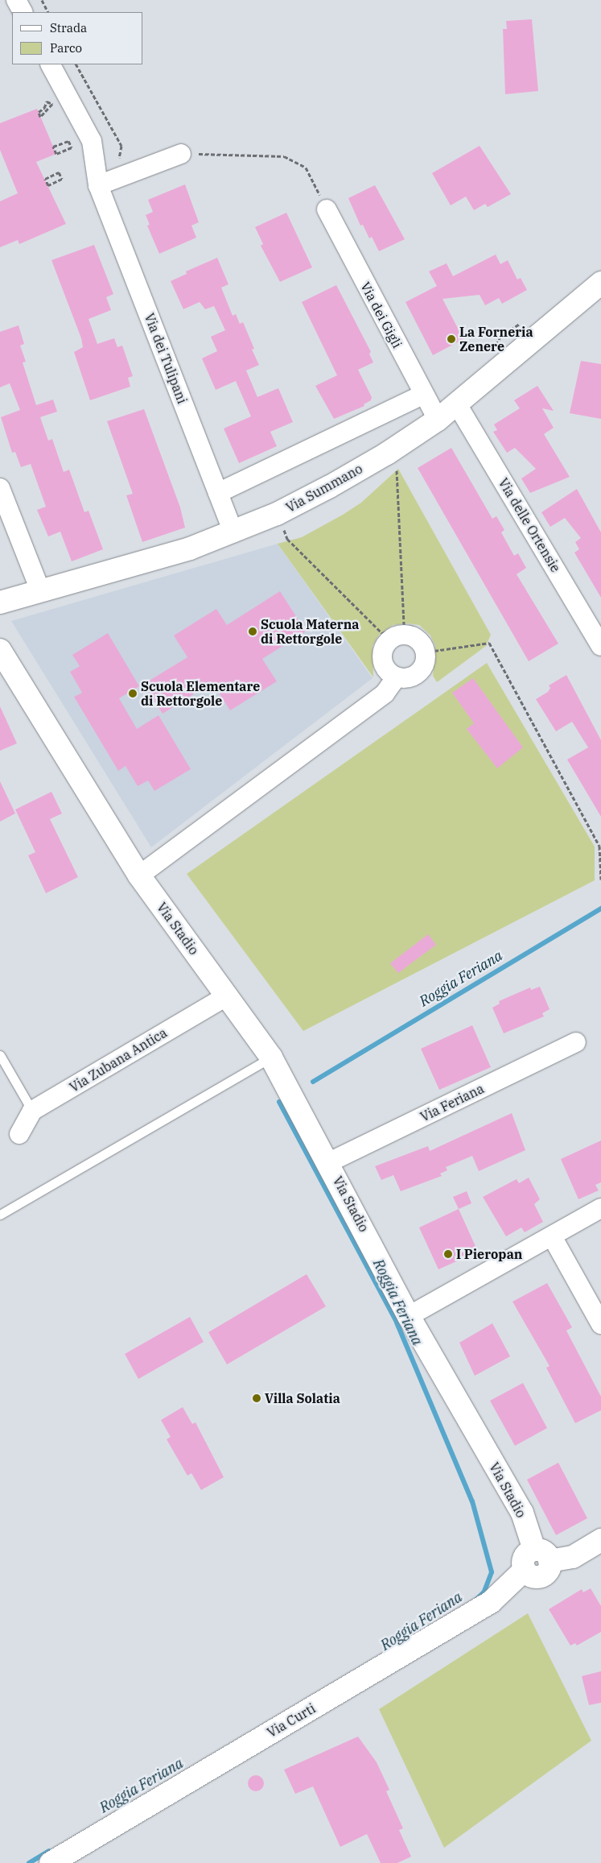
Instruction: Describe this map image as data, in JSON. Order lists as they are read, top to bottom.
{
  "streets": {
    "street": [
      "Via dei Gigli",
      "Via dei Tulipani",
      "Via Summano",
      "Via delle Ortensie",
      "Via Stadio",
      "Via Zubana Antica",
      "Via Feriana",
      "Via Curti"
    ]
  },
  "crossings": [
    ["Via dei Gigli", "Via Summano"],
    ["Via dei Tulipani", "Via Summano"],
    ["Via Summano", "Via delle Ortensie"],
    ["Via Stadio", "Via Zubana Antica"],
    ["Via Stadio", "Via Feriana"],
    ["Via Stadio", "Via Curti"]
  ],
  "water": ["Roggia Feriana"],
  "places": [
    "La Forneria Zenere",
    "Scuola Materna di Rettorgole",
    "Scuola Elementare di Rettorgole",
    "I Pieropan",
    "Villa Solatia"
  ],
  "legend": ["Strada", "Parco"]
}
